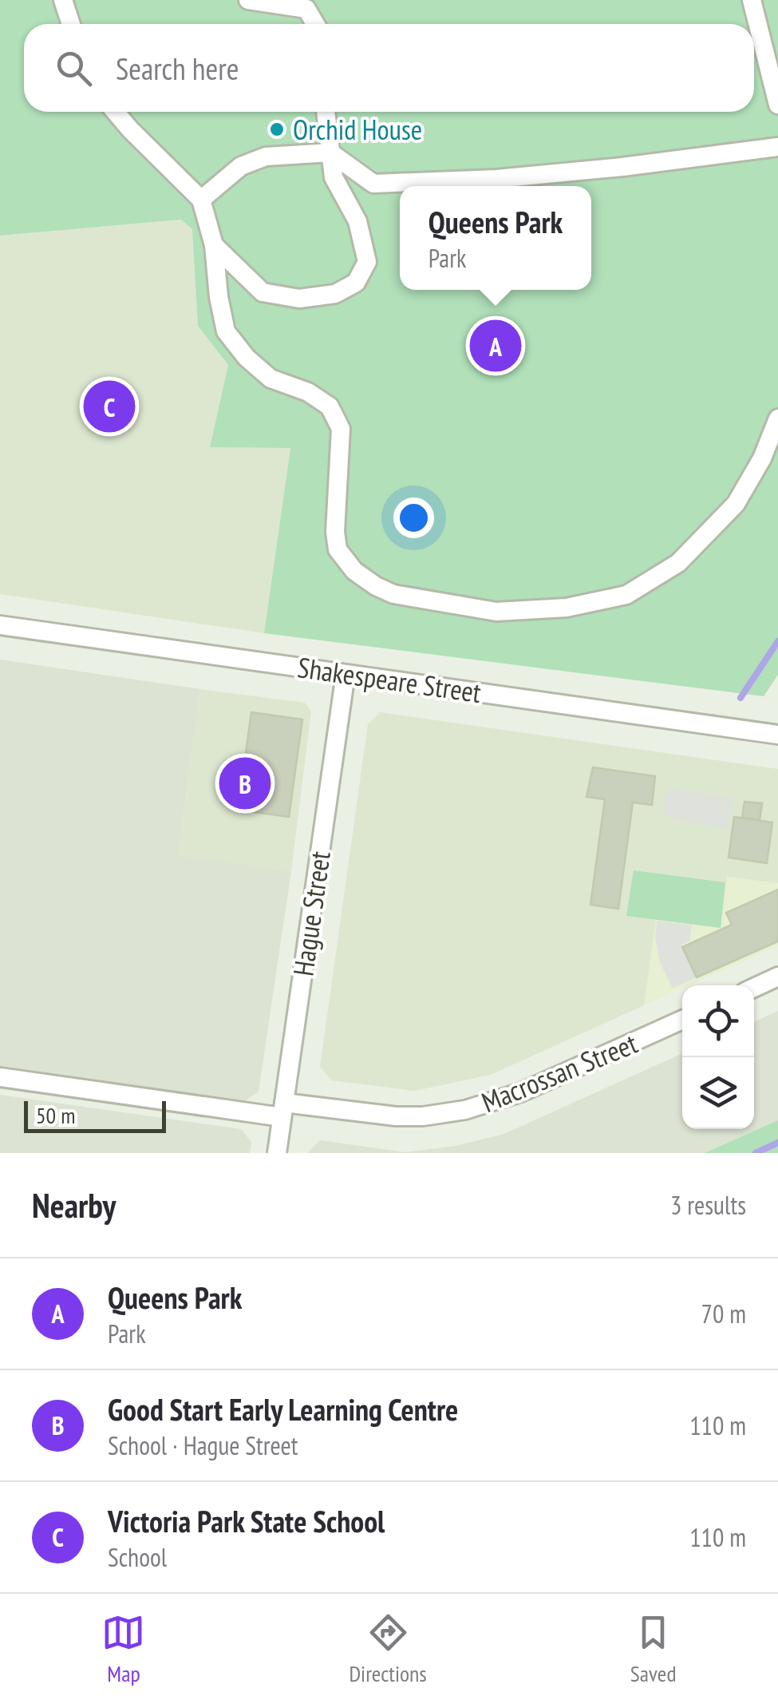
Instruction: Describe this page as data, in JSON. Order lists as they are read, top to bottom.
{
  "streets": {
    "street": ["Shakespeare Street", "Hague Street", "Macrossan Street"]
  },
  "crossings": [
    ["Shakespeare Street", "Hague Street"],
    ["Hague Street", "Macrossan Street"]
  ],
  "places": ["Orchid House"],
  "scale_bar": "50 m",
  "page": {
    "search": "Search here",
    "popup": ["Queens Park", "Park"],
    "pins": ["A", "C", "B"],
    "scale": "50 m",
    "heading": ["Nearby", "3 results"],
    "list": [
      {
        "mark": "A",
        "name": "Queens Park",
        "note": "Park",
        "value": "70 m"
      },
      {
        "mark": "B",
        "name": "Good Start Early Learning Centre",
        "note": "School · Hague Street",
        "value": "110 m"
      },
      {
        "mark": "C",
        "name": "Victoria Park State School",
        "note": "School",
        "value": "110 m"
      }
    ],
    "nav": ["Map", "Directions", "Saved"]
  }
}
